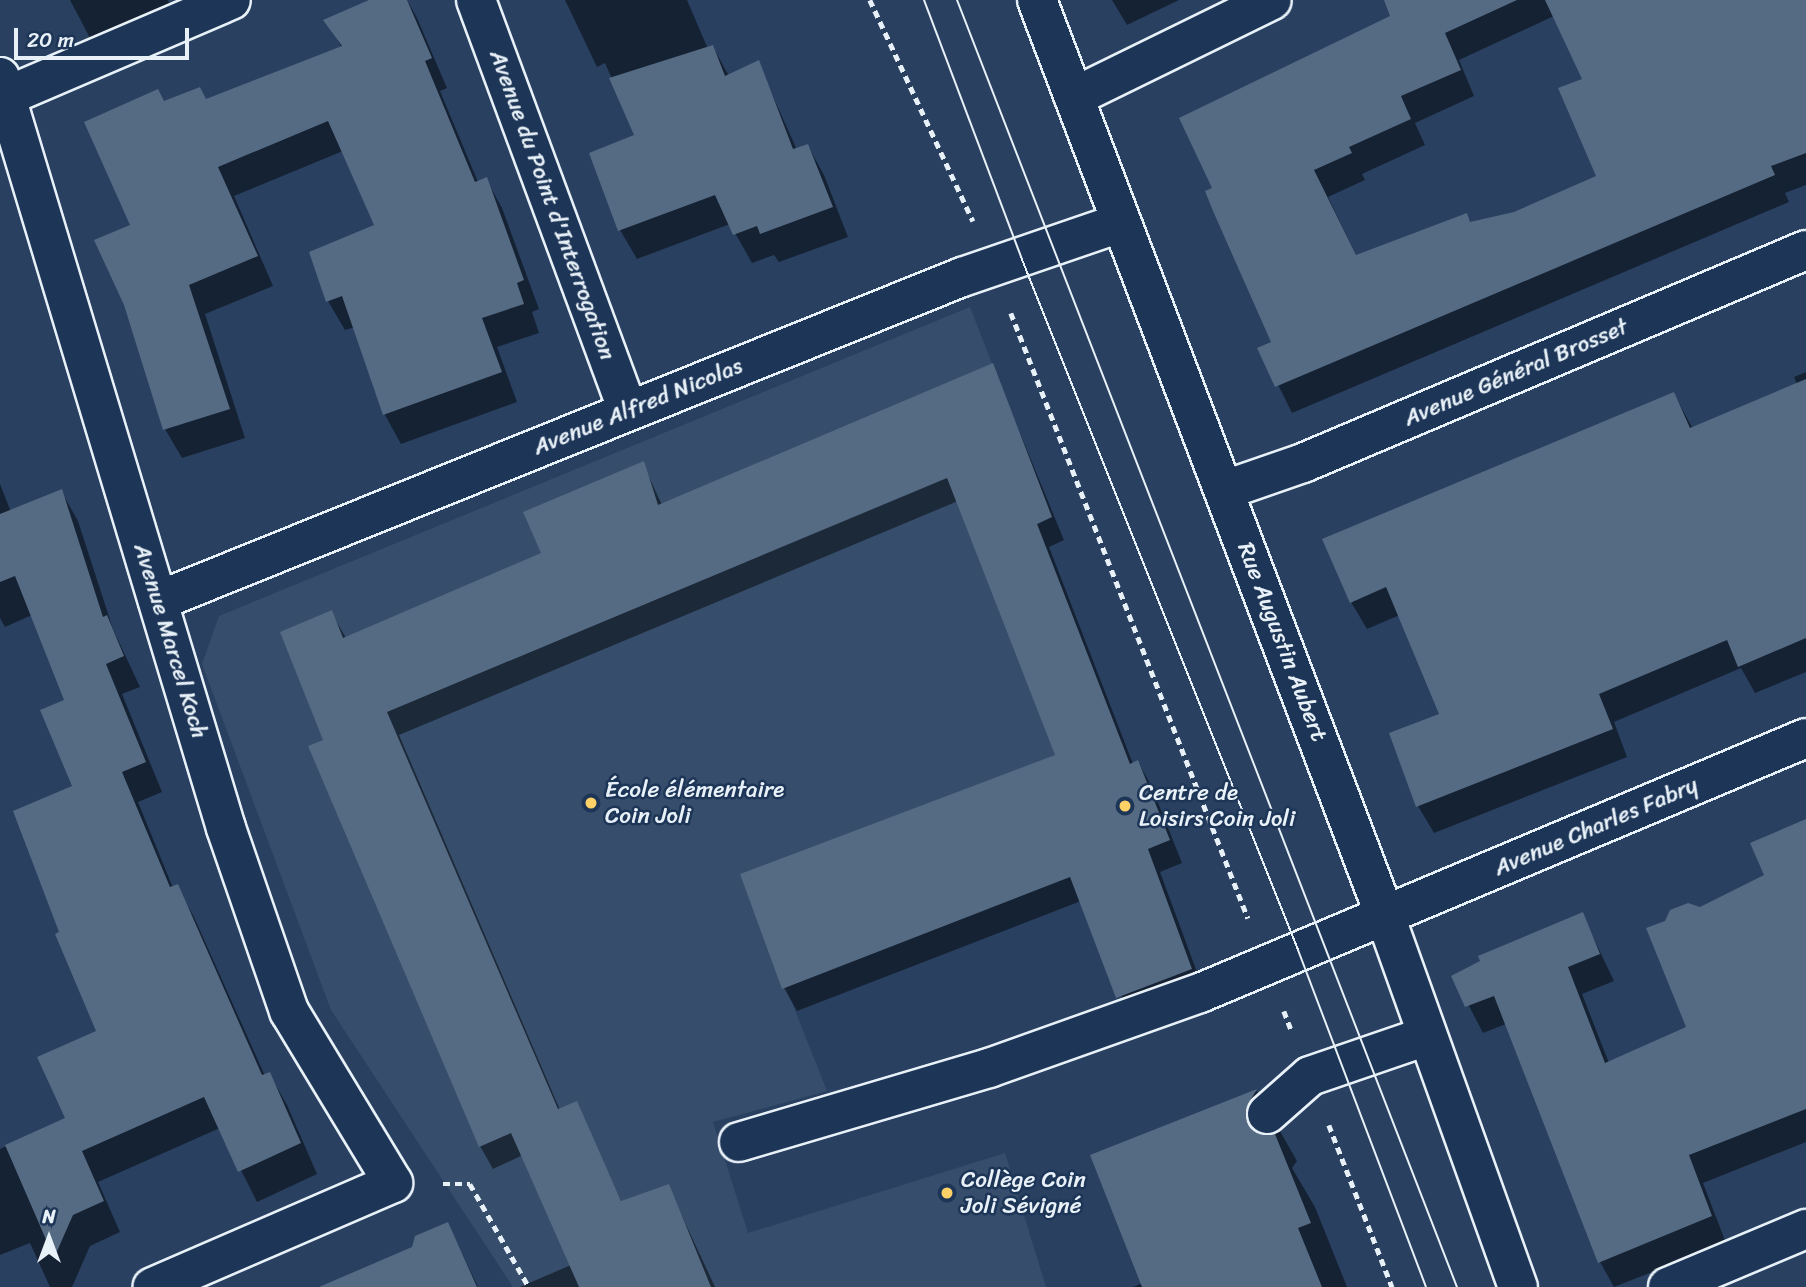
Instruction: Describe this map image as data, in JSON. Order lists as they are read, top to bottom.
{
  "streets": {
    "street": [
      "Avenue du Point d'Interrogation",
      "Avenue Général Brosset",
      "Avenue Alfred Nicolas",
      "Avenue Marcel Koch",
      "Rue Augustin Aubert",
      "Avenue Charles Fabry"
    ]
  },
  "crossings": [
    ["Avenue du Point d'Interrogation", "Avenue Alfred Nicolas"],
    ["Avenue Général Brosset", "Rue Augustin Aubert"],
    ["Avenue Alfred Nicolas", "Avenue Marcel Koch"],
    ["Avenue Alfred Nicolas", "Rue Augustin Aubert"],
    ["Rue Augustin Aubert", "Avenue Charles Fabry"]
  ],
  "places": ["École élémentaire Coin Joli", "Centre de Loisirs Coin Joli", "Collège Coin Joli Sévigné"],
  "scale_bar": "20 m",
  "north": "top"
}
